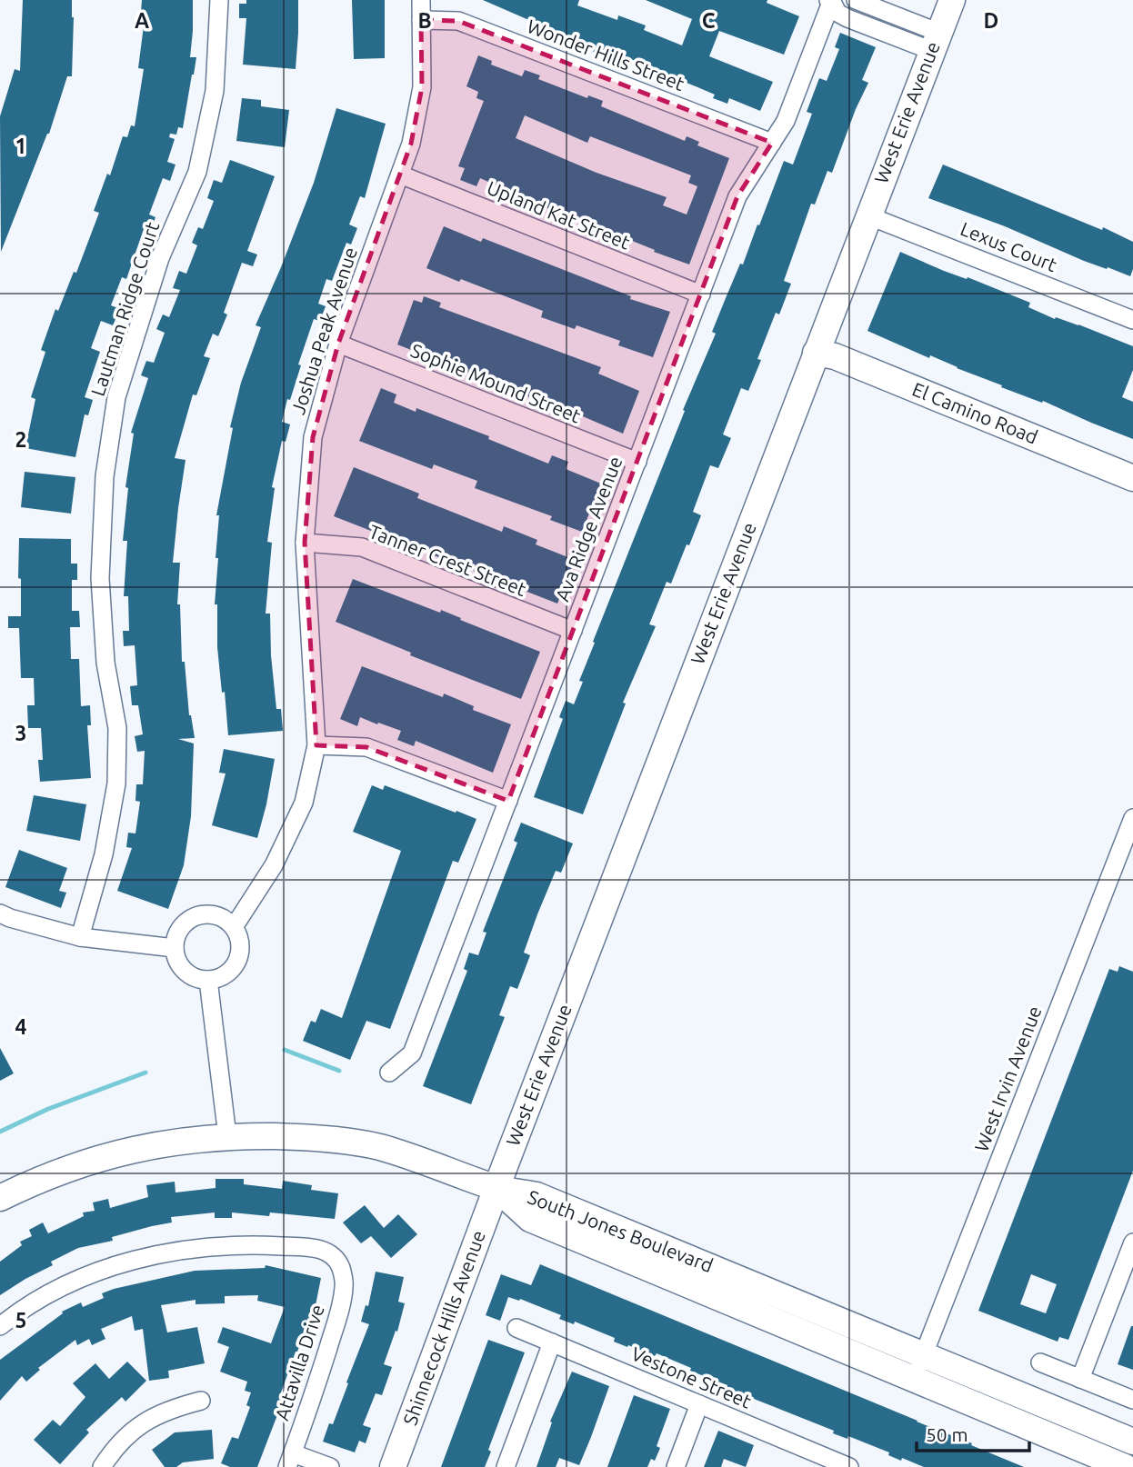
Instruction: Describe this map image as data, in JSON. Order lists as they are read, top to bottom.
{
  "streets": {
    "street": [
      "Wonder Hills Street",
      "West Erie Avenue",
      "Upland Kat Street",
      "Lexus Court",
      "Lautman Ridge Court",
      "Joshua Peak Avenue",
      "Sophie Mound Street",
      "El Camino Road",
      "Ava Ridge Avenue",
      "Tanner Crest Street",
      "West Irvin Avenue",
      "South Jones Boulevard",
      "Shinnecock Hills Avenue",
      "Attavilla Drive",
      "Vestone Street"
    ]
  },
  "crossings": [
    ["Wonder Hills Street", "Joshua Peak Avenue"],
    ["Wonder Hills Street", "Ava Ridge Avenue"],
    ["West Erie Avenue", "Lexus Court"],
    ["West Erie Avenue", "El Camino Road"],
    ["West Erie Avenue", "South Jones Boulevard"],
    ["West Erie Avenue", "Shinnecock Hills Avenue"],
    ["Upland Kat Street", "Joshua Peak Avenue"],
    ["Upland Kat Street", "Ava Ridge Avenue"],
    ["Joshua Peak Avenue", "Sophie Mound Street"],
    ["Joshua Peak Avenue", "Tanner Crest Street"],
    ["Sophie Mound Street", "Ava Ridge Avenue"],
    ["Ava Ridge Avenue", "Tanner Crest Street"],
    ["West Irvin Avenue", "South Jones Boulevard"],
    ["South Jones Boulevard", "Shinnecock Hills Avenue"]
  ],
  "scale_bar": "50 m",
  "grid": {
    "columns": [
      "A",
      "B",
      "C",
      "D"
    ],
    "rows": [
      "1",
      "2",
      "3",
      "4",
      "5"
    ]
  }
}
